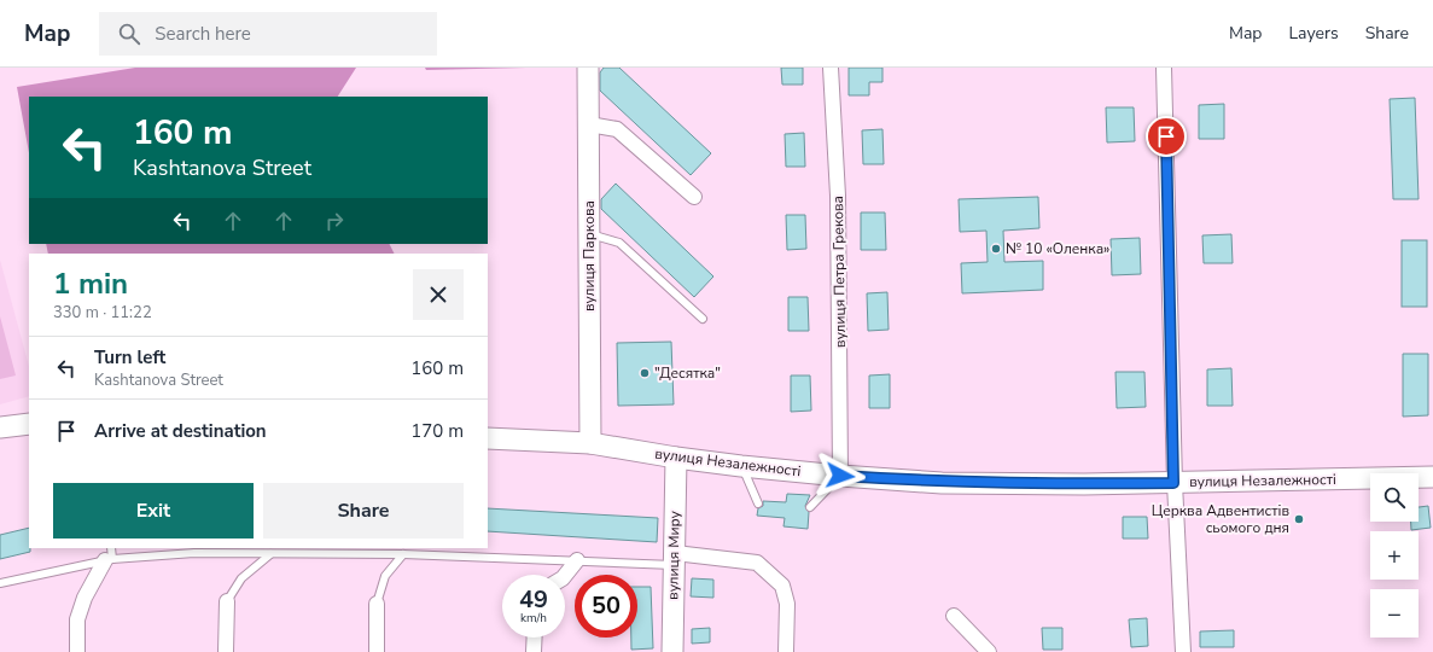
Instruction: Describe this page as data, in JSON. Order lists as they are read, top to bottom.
{
  "streets": {
    "main road": ["вулиця Паркова", "вулиця Незалежності", "вулиця Миру"],
    "street": ["вулиця Петра Грекова"]
  },
  "crossings": [
    ["вулиця Паркова", "вулиця Незалежності"],
    ["вулиця Петра Грекова", "вулиця Незалежності"],
    ["вулиця Незалежності", "вулиця Миру"]
  ],
  "places": ["№ 10 «Оленка»", "\"Десятка\"", "Церква Адвентистів сьомого дня"],
  "page": {
    "header": "Map",
    "search": "Search here",
    "nav": ["Map", "Layers", "Share"],
    "turn": ["160 m", "Kashtanova Street"],
    "heading": ["1 min", "330 m · 11:22"],
    "list": [
      {
        "name": "Turn left",
        "note": "Kashtanova Street",
        "value": "160 m"
      },
      {
        "name": "Arrive at destination",
        "value": "170 m"
      }
    ],
    "map_buttons": ["+", "−"],
    "buttons": ["Exit", "Share"],
    "speed": "49 km/h",
    "limit": "50"
  }
}
